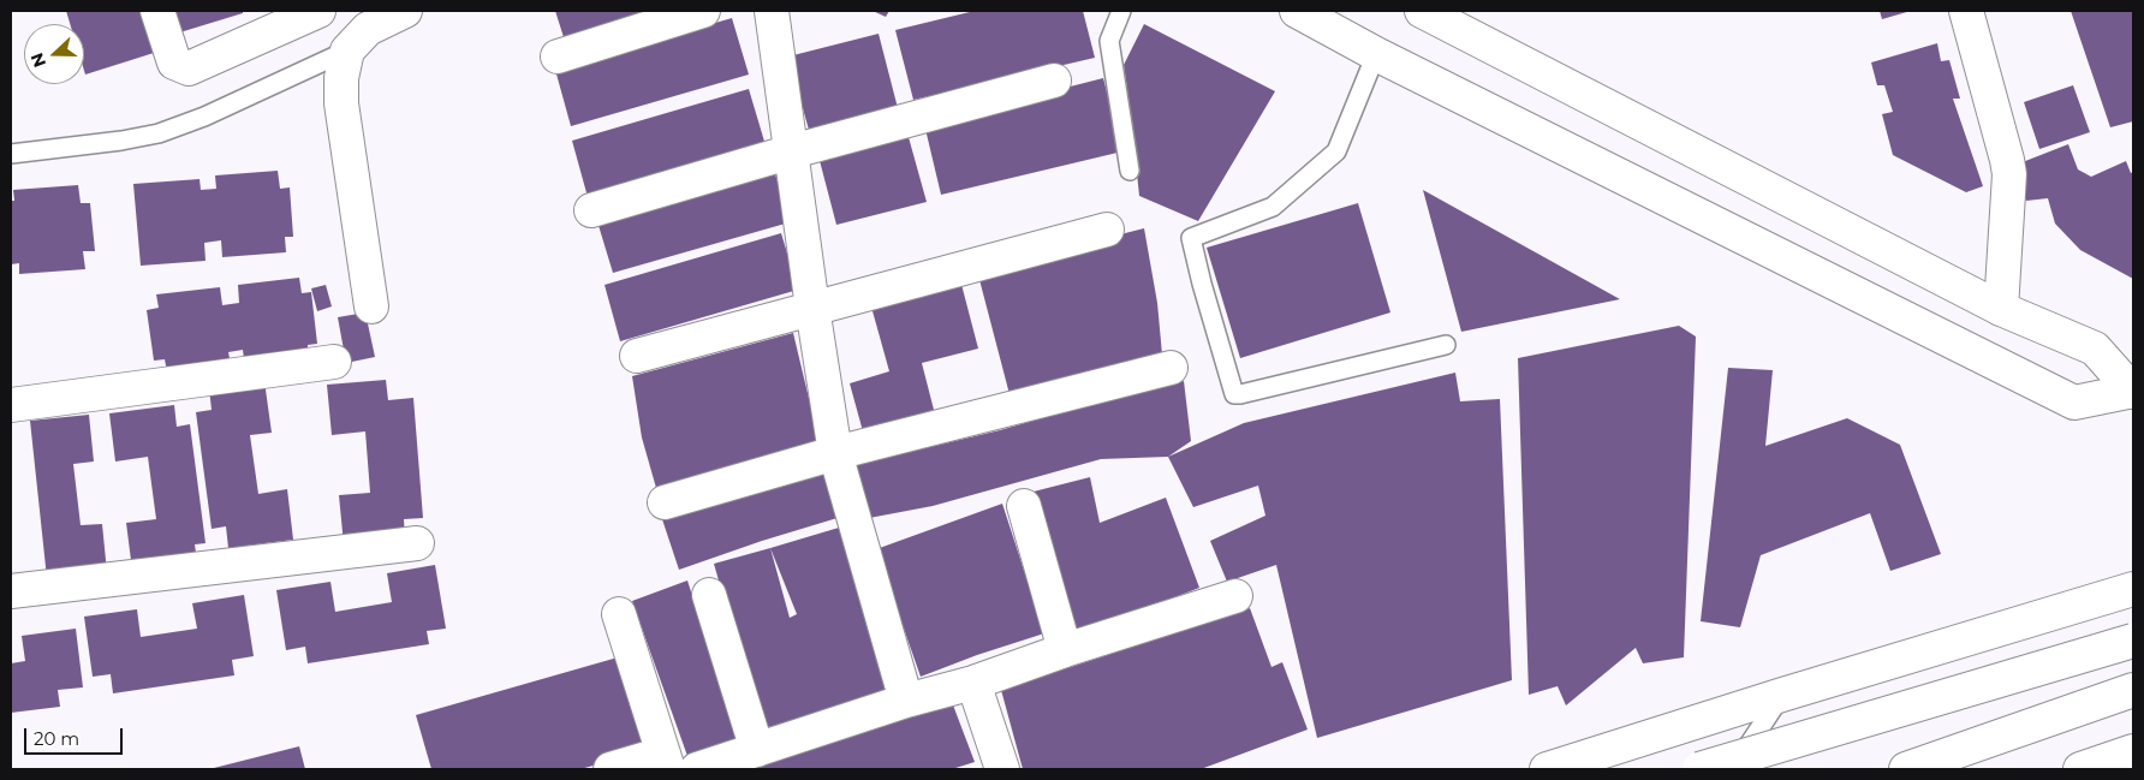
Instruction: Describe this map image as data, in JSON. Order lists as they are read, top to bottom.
{
  "scale_bar": "20 m",
  "north": "left"
}
